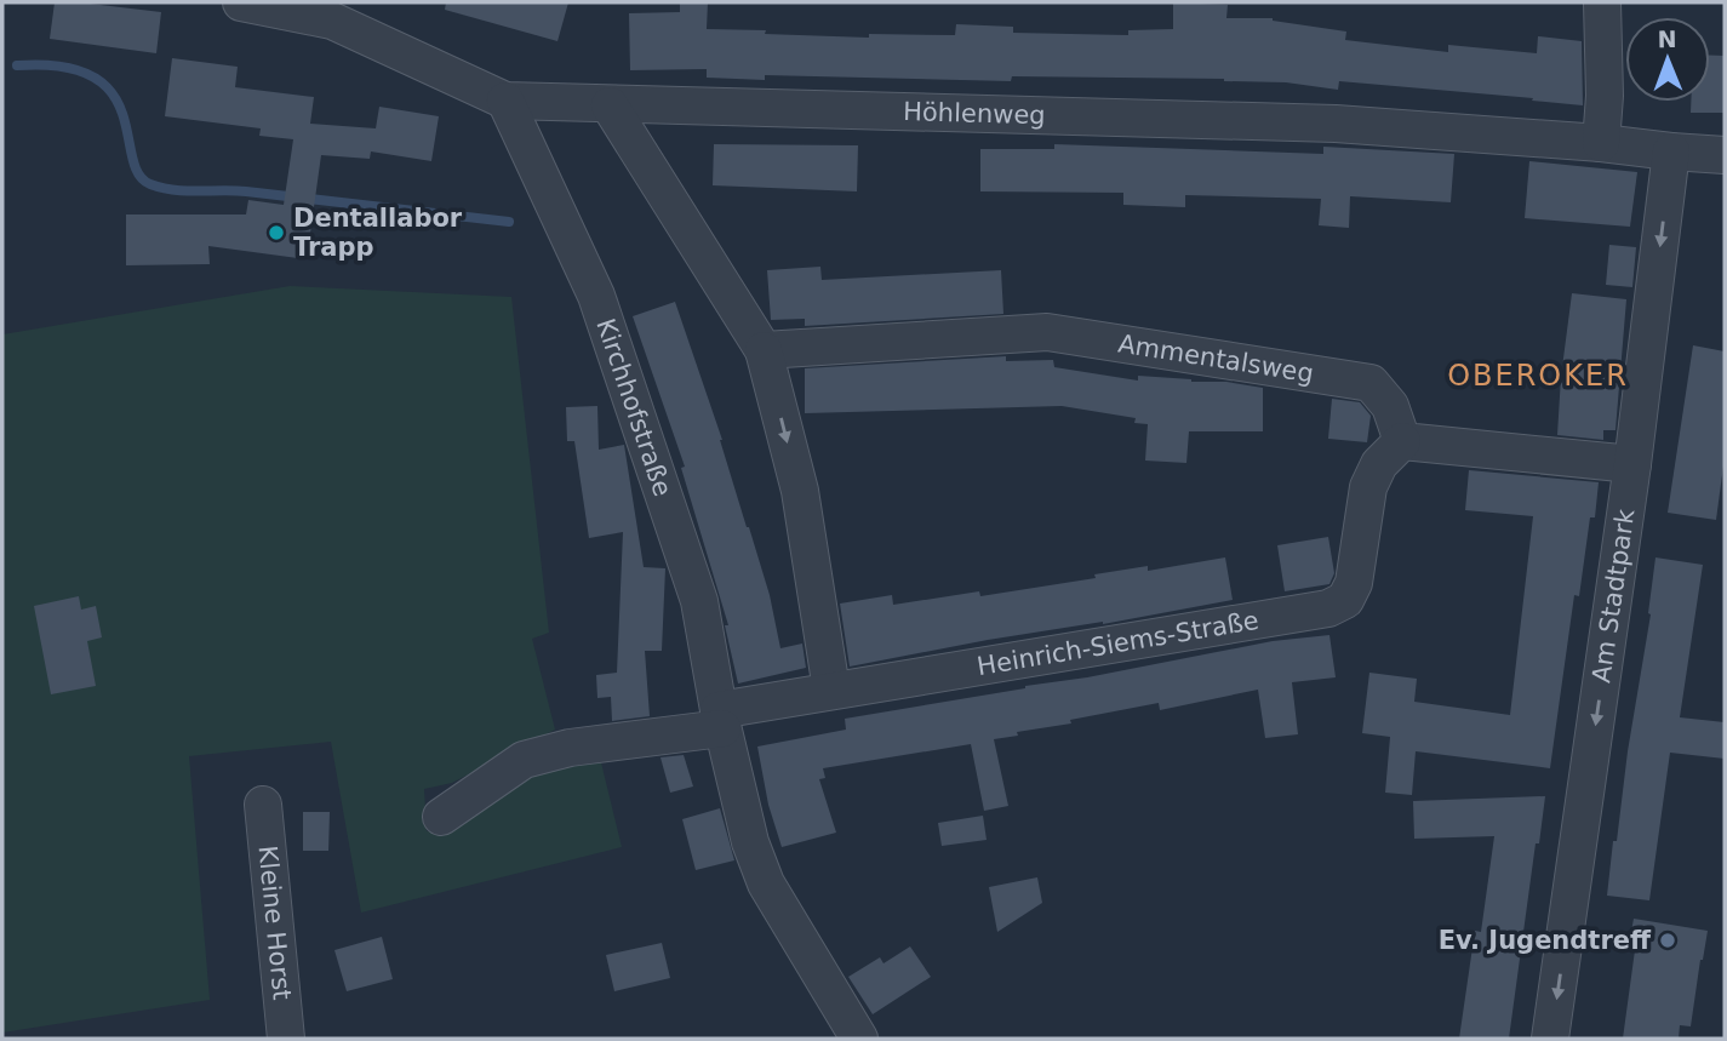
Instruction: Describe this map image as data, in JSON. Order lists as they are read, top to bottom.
{
  "streets": {
    "street": [
      "Höhlenweg",
      "Ammentalsweg",
      "Kirchhofstraße",
      "Am Stadtpark",
      "Heinrich-Siems-Straße",
      "Kleine Horst"
    ]
  },
  "crossings": [
    ["Höhlenweg", "Kirchhofstraße"],
    ["Höhlenweg", "Am Stadtpark"],
    ["Ammentalsweg", "Heinrich-Siems-Straße"],
    ["Kirchhofstraße", "Heinrich-Siems-Straße"]
  ],
  "one_way": ["Am Stadtpark"],
  "districts": ["OBEROKER"],
  "places": ["Dentallabor Trapp", "Ev. Jugendtreff"],
  "north": "top"
}
